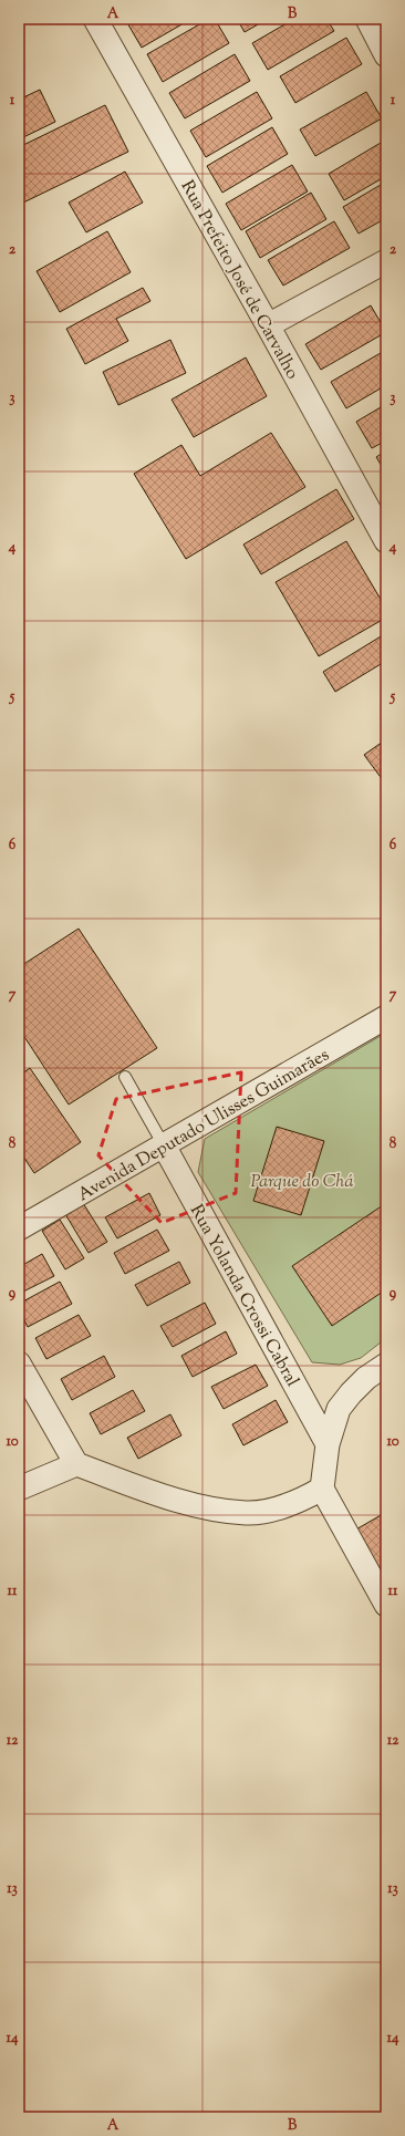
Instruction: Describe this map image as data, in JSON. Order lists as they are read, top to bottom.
{
  "streets": {
    "street": ["Rua Prefeito José de Carvalho", "Avenida Deputado Ulisses Guimarães", "Rua Yolanda Crossi Cabral"]
  },
  "crossings": [
    ["Avenida Deputado Ulisses Guimarães", "Rua Yolanda Crossi Cabral"]
  ],
  "parks": ["Parque do Chá"],
  "grid": {
    "columns": ["A", "B"],
    "rows": [
      "1",
      "2",
      "3",
      "4",
      "5",
      "6",
      "7",
      "8",
      "9",
      "10",
      "11",
      "12",
      "13",
      "14"
    ]
  }
}
